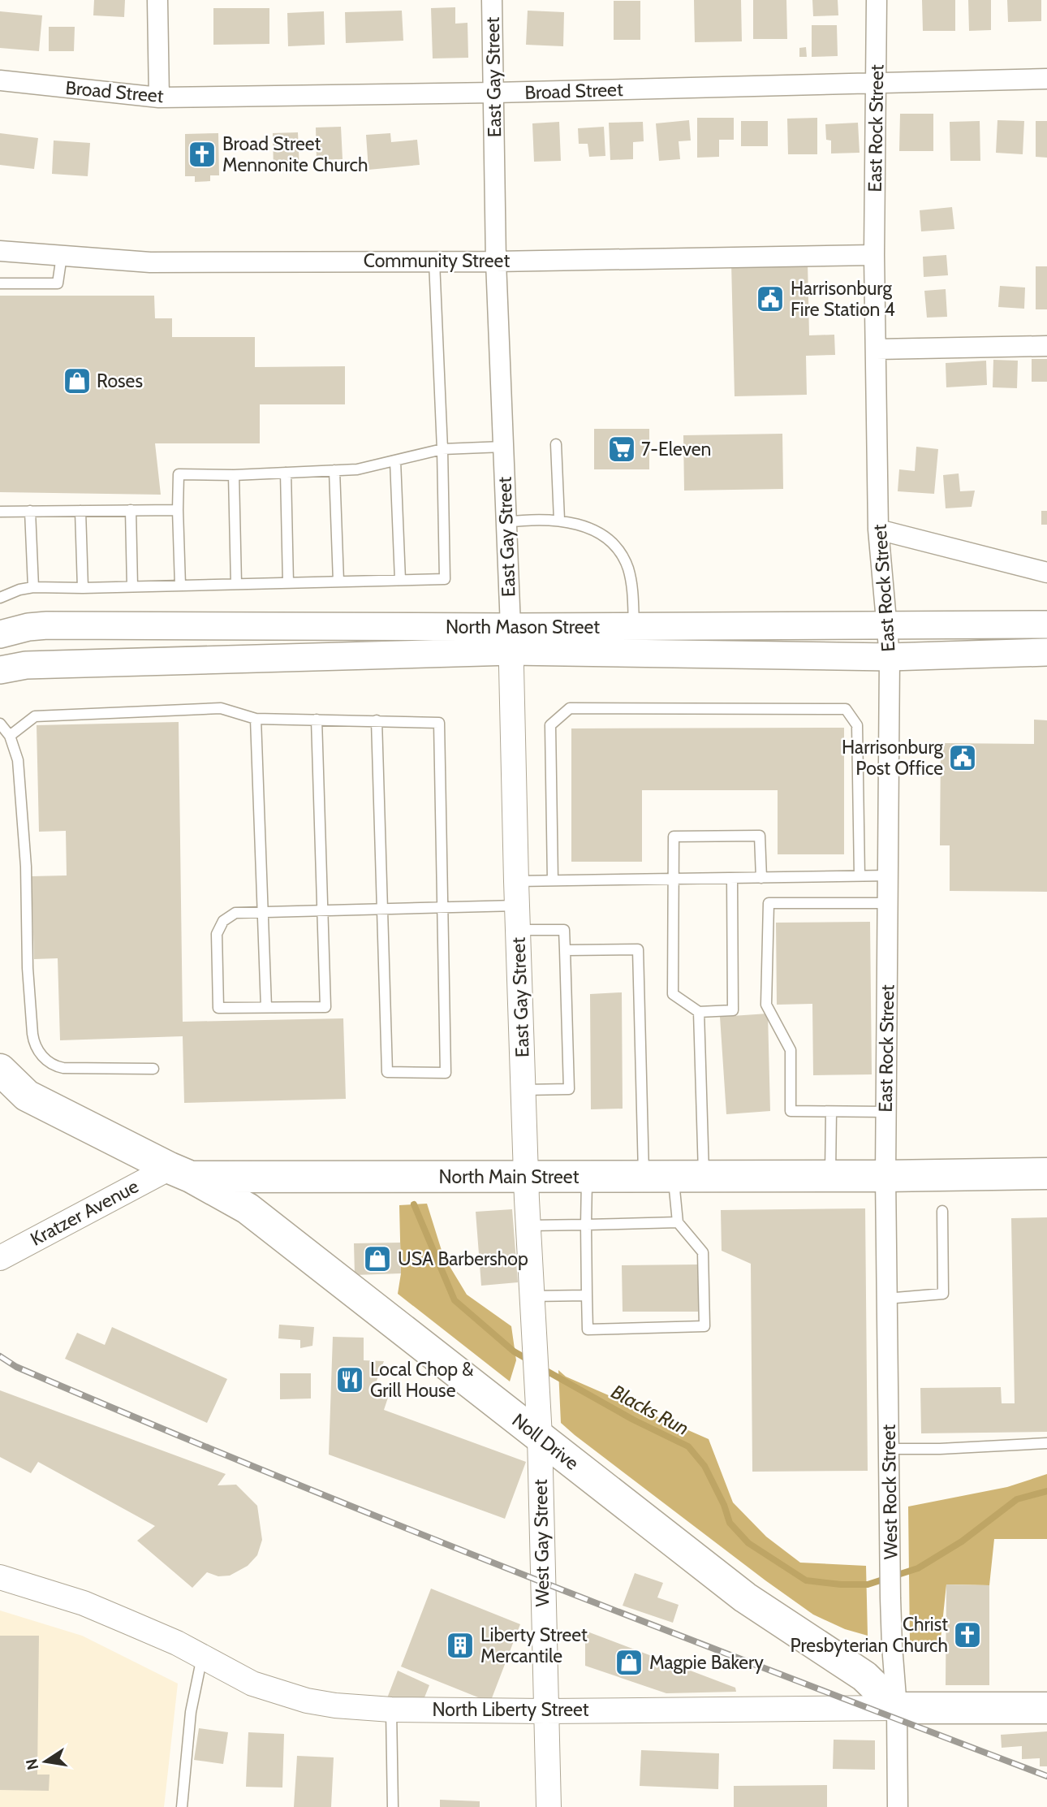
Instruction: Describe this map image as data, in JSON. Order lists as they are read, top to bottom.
{
  "streets": {
    "main road": [
      "North Mason Street",
      "North Main Street",
      "Noll Drive",
      "North Liberty Street"
    ],
    "street": [
      "East Gay Street",
      "Broad Street",
      "East Rock Street",
      "Community Street",
      "Kratzer Avenue",
      "West Rock Street",
      "West Gay Street"
    ]
  },
  "crossings": [
    ["East Gay Street", "Broad Street"],
    ["East Gay Street", "Community Street"],
    ["East Gay Street", "North Mason Street"],
    ["East Gay Street", "North Main Street"],
    ["East Gay Street", "West Gay Street"],
    ["Broad Street", "East Rock Street"],
    ["East Rock Street", "Community Street"],
    ["East Rock Street", "North Mason Street"],
    ["East Rock Street", "North Main Street"],
    ["East Rock Street", "West Rock Street"],
    ["North Main Street", "Kratzer Avenue"],
    ["North Main Street", "Noll Drive"],
    ["North Main Street", "West Rock Street"],
    ["North Main Street", "West Gay Street"],
    ["Kratzer Avenue", "Noll Drive"],
    ["Noll Drive", "West Rock Street"],
    ["Noll Drive", "West Gay Street"],
    ["Noll Drive", "North Liberty Street"],
    ["West Rock Street", "North Liberty Street"],
    ["West Gay Street", "North Liberty Street"]
  ],
  "water": ["Blacks Run"],
  "places": {
    "church": ["Broad Street Mennonite Church", "Christ Presbyterian Church"],
    "public building": ["Harrisonburg Fire Station 4", "Harrisonburg Post Office"],
    "shop": ["Roses", "USA Barbershop", "Magpie Bakery"],
    "supermarket": ["7-Eleven"],
    "restaurant": ["Local Chop & Grill House"],
    "building": ["Liberty Street Mercantile"]
  },
  "north": "left"
}
